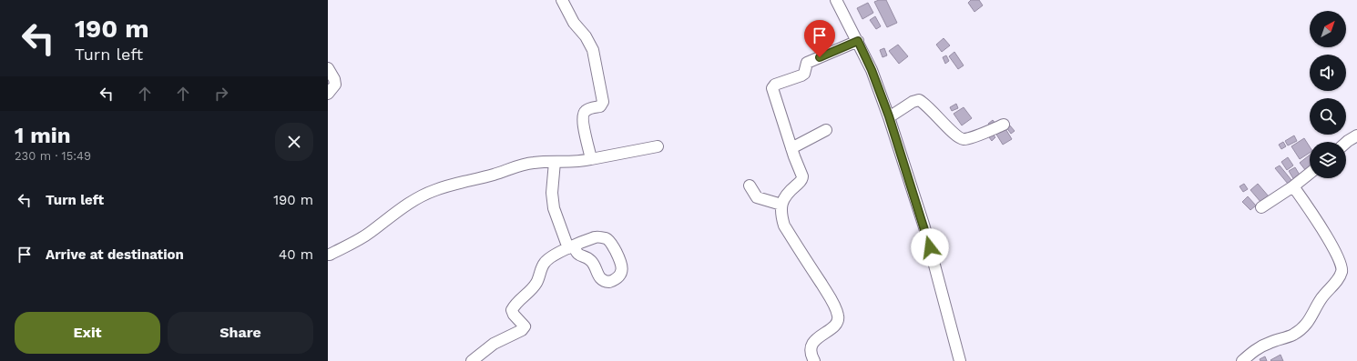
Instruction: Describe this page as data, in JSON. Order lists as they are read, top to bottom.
{
  "north": "top right",
  "page": {
    "turn": ["190 m", "Turn left"],
    "heading": ["1 min", "230 m · 15:49"],
    "list": [
      {
        "name": "Turn left",
        "value": "190 m"
      },
      {
        "name": "Arrive at destination",
        "value": "40 m"
      }
    ],
    "buttons": ["Exit", "Share"]
  }
}
